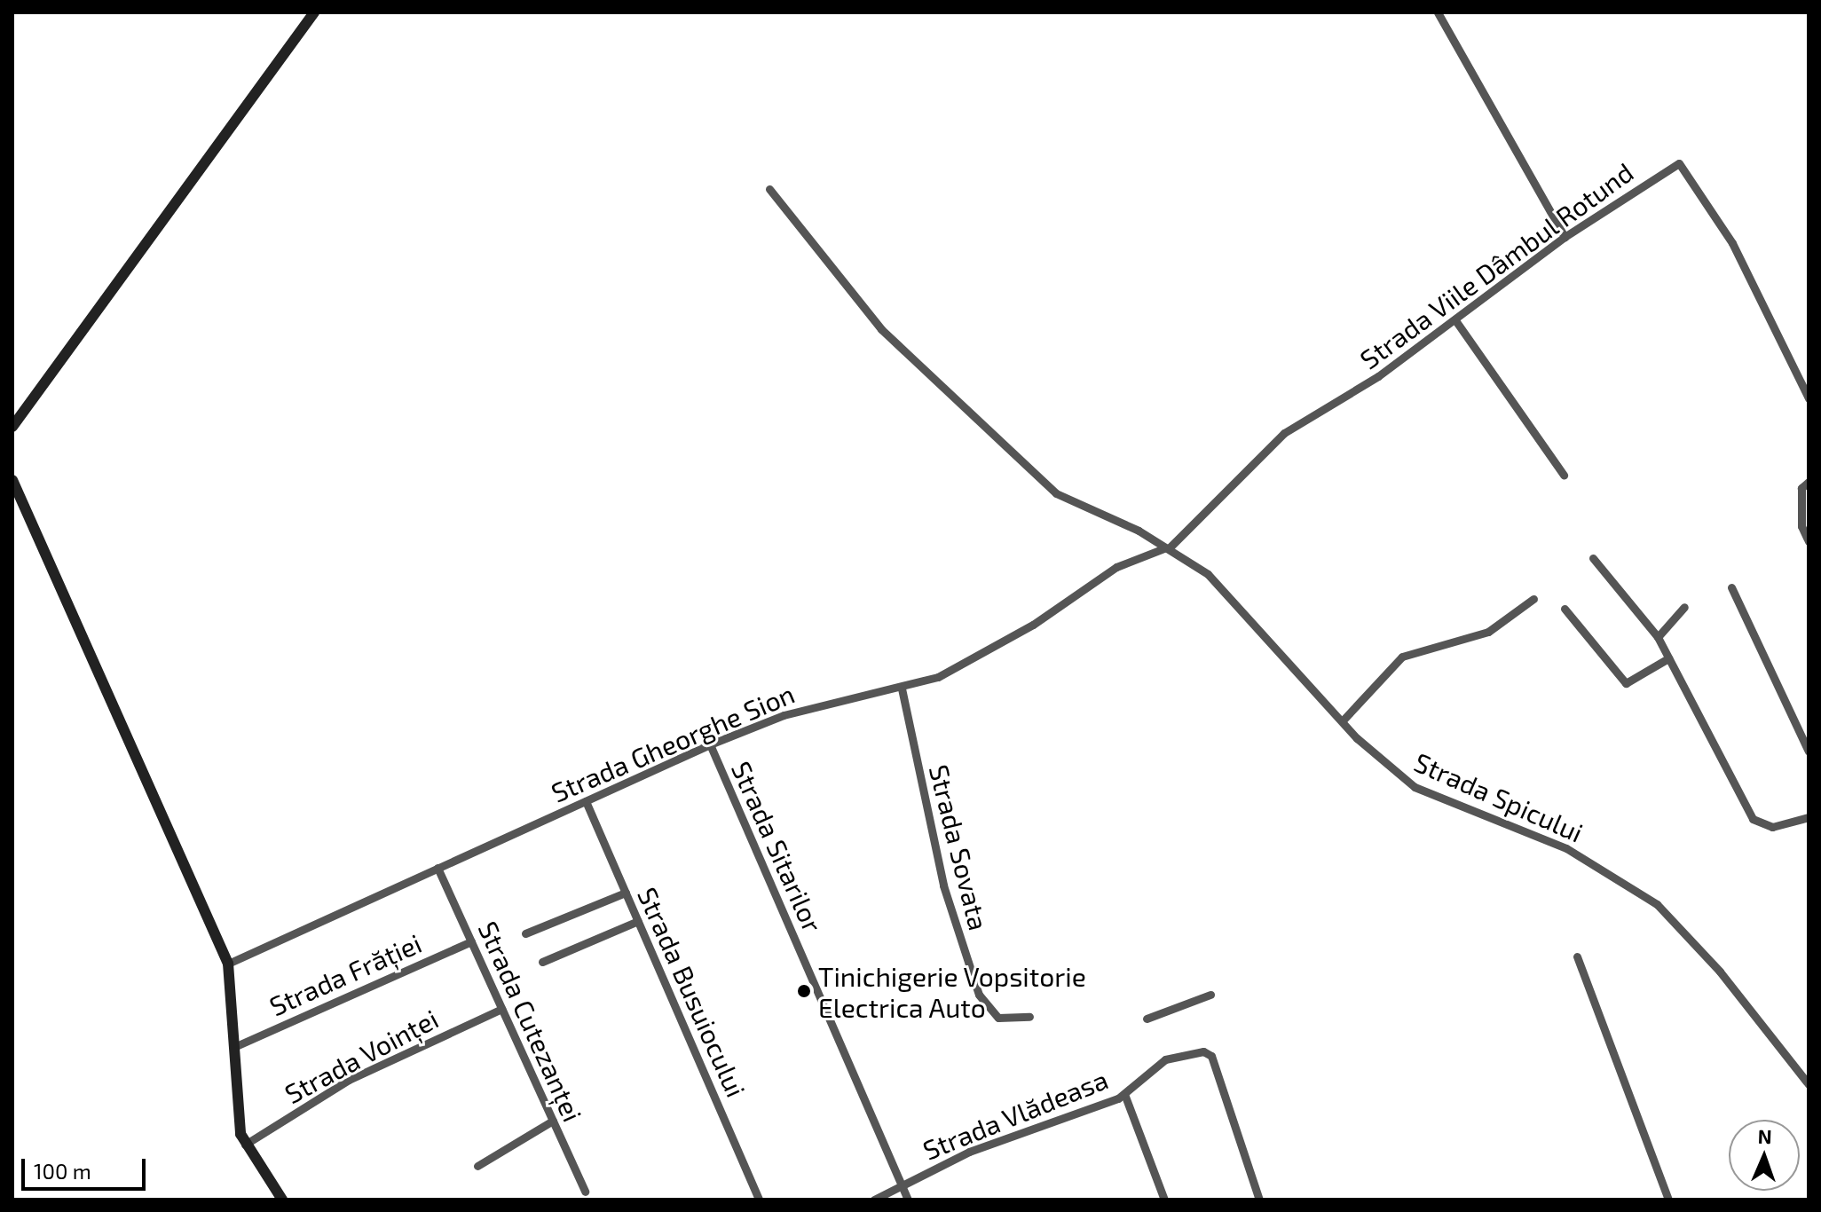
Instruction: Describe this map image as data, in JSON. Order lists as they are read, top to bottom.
{
  "streets": {
    "street": [
      "Strada Viile Dâmbul Rotund",
      "Strada Gheorghe Sion",
      "Strada Spicului",
      "Strada Sitarilor",
      "Strada Sovata",
      "Strada Frăției",
      "Strada Busuiocului",
      "Strada Cutezanței",
      "Strada Voinței",
      "Strada Vlădeasa"
    ]
  },
  "crossings": [
    ["Strada Viile Dâmbul Rotund", "Strada Gheorghe Sion"],
    ["Strada Viile Dâmbul Rotund", "Strada Spicului"],
    ["Strada Gheorghe Sion", "Strada Spicului"],
    ["Strada Gheorghe Sion", "Strada Sitarilor"],
    ["Strada Gheorghe Sion", "Strada Sovata"],
    ["Strada Gheorghe Sion", "Strada Busuiocului"],
    ["Strada Gheorghe Sion", "Strada Cutezanței"],
    ["Strada Sitarilor", "Strada Vlădeasa"],
    ["Strada Frăției", "Strada Cutezanței"],
    ["Strada Cutezanței", "Strada Voinței"]
  ],
  "places": ["Tinichigerie Vopsitorie Electrica Auto"],
  "scale_bar": "100 m",
  "north": "top"
}
